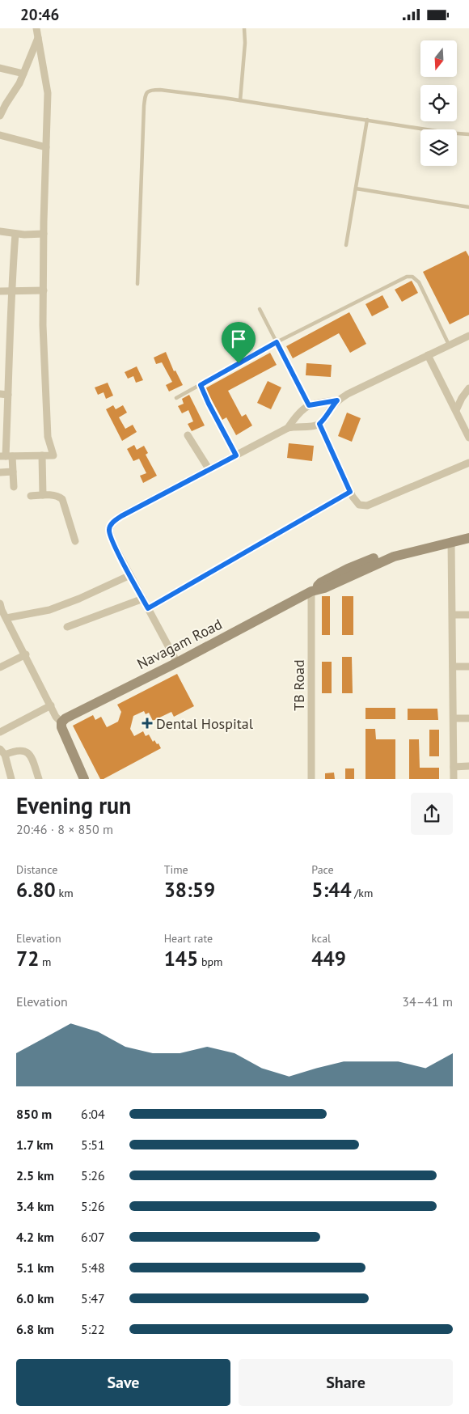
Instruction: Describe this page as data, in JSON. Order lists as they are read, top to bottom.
{
  "streets": {
    "street": ["Navagam Road", "TB Road"]
  },
  "crossings": [
    ["Navagam Road", "TB Road"]
  ],
  "places": {
    "health": ["Dental Hospital"]
  },
  "north": "bottom",
  "page": {
    "status": "20:46",
    "heading": ["Evening run", "20:46 · 8 × 850 m"],
    "stats": [
      ["Distance", "6.80 km"],
      ["Time", "38:59"],
      ["Pace", "5:44 /km"],
      ["Elevation", "72 m"],
      ["Heart rate", "145 bpm"],
      ["kcal", "449"]
    ],
    "chart": ["Elevation", "34–41 m"],
    "list": [
      {
        "name": "850 m",
        "note": "6:04"
      },
      {
        "name": "1.7 km",
        "note": "5:51"
      },
      {
        "name": "2.5 km",
        "note": "5:26"
      },
      {
        "name": "3.4 km",
        "note": "5:26"
      },
      {
        "name": "4.2 km",
        "note": "6:07"
      },
      {
        "name": "5.1 km",
        "note": "5:48"
      },
      {
        "name": "6.0 km",
        "note": "5:47"
      },
      {
        "name": "6.8 km",
        "note": "5:22"
      }
    ],
    "buttons": ["Save", "Share"]
  }
}
